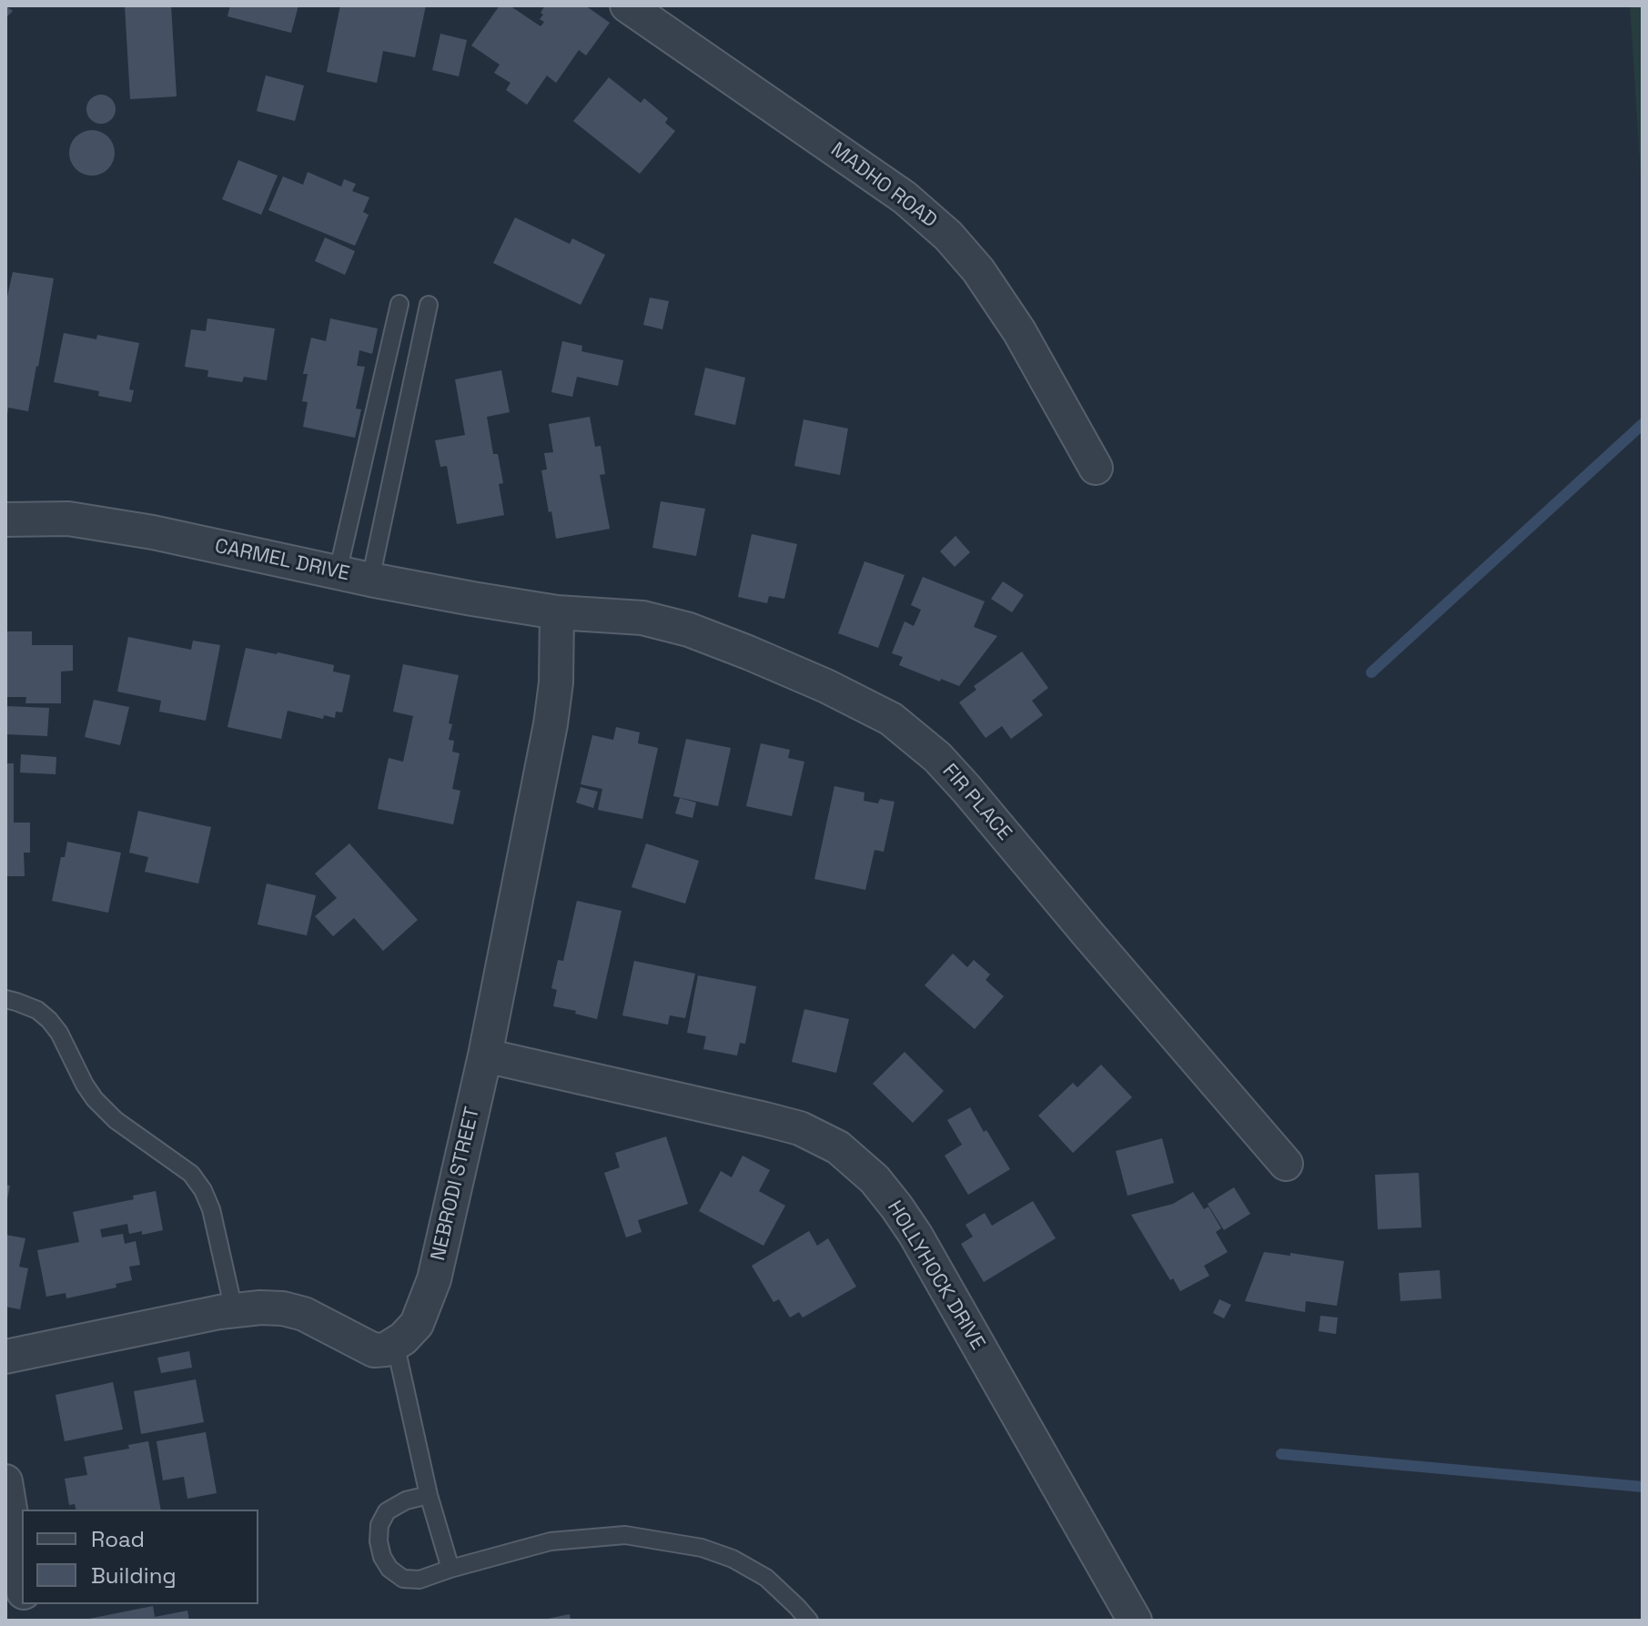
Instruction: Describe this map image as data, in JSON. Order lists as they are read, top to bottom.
{
  "streets": {
    "street": [
      "MADHO ROAD",
      "CARMEL DRIVE",
      "FIR PLACE",
      "NEBRODI STREET",
      "HOLLYHOCK DRIVE"
    ]
  },
  "crossings": [
    ["CARMEL DRIVE", "FIR PLACE"],
    ["CARMEL DRIVE", "NEBRODI STREET"],
    ["FIR PLACE", "NEBRODI STREET"],
    ["NEBRODI STREET", "HOLLYHOCK DRIVE"]
  ],
  "legend": ["Road", "Building"]
}
